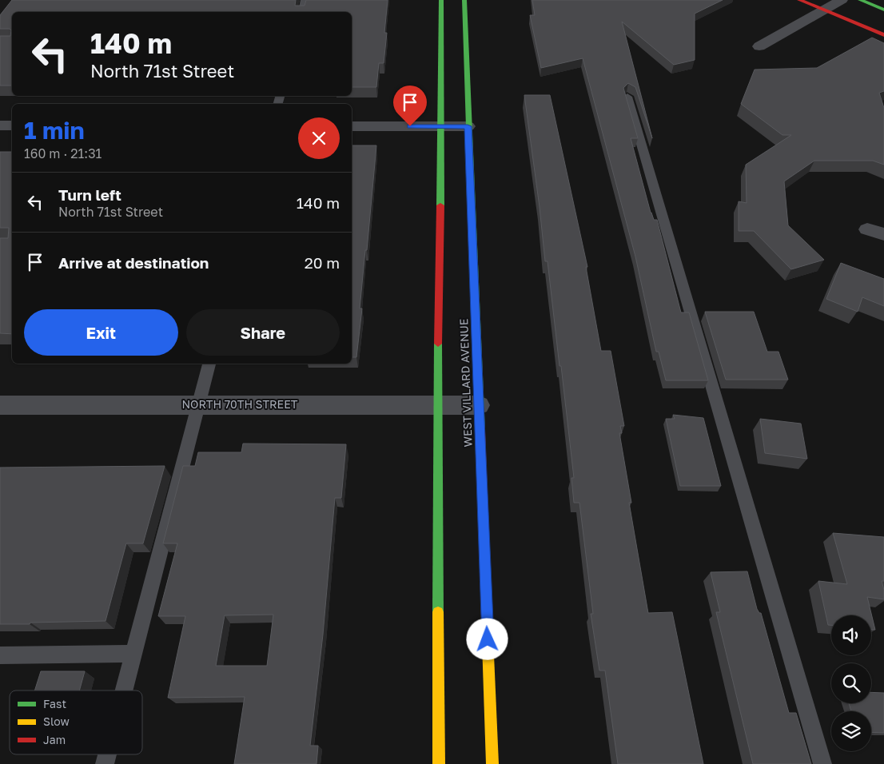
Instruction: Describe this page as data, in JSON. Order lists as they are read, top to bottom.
{
  "streets": {
    "street": ["WEST VILLARD AVENUE", "NORTH 70TH STREET"]
  },
  "crossings": [
    ["WEST VILLARD AVENUE", "NORTH 70TH STREET"]
  ],
  "legend": ["Fast", "Slow", "Jam"],
  "page": {
    "turn": ["140 m", "North 71st Street"],
    "heading": ["1 min", "160 m · 21:31"],
    "list": [
      {
        "name": "Turn left",
        "note": "North 71st Street",
        "value": "140 m"
      },
      {
        "name": "Arrive at destination",
        "value": "20 m"
      }
    ],
    "buttons": ["Exit", "Share"]
  }
}
